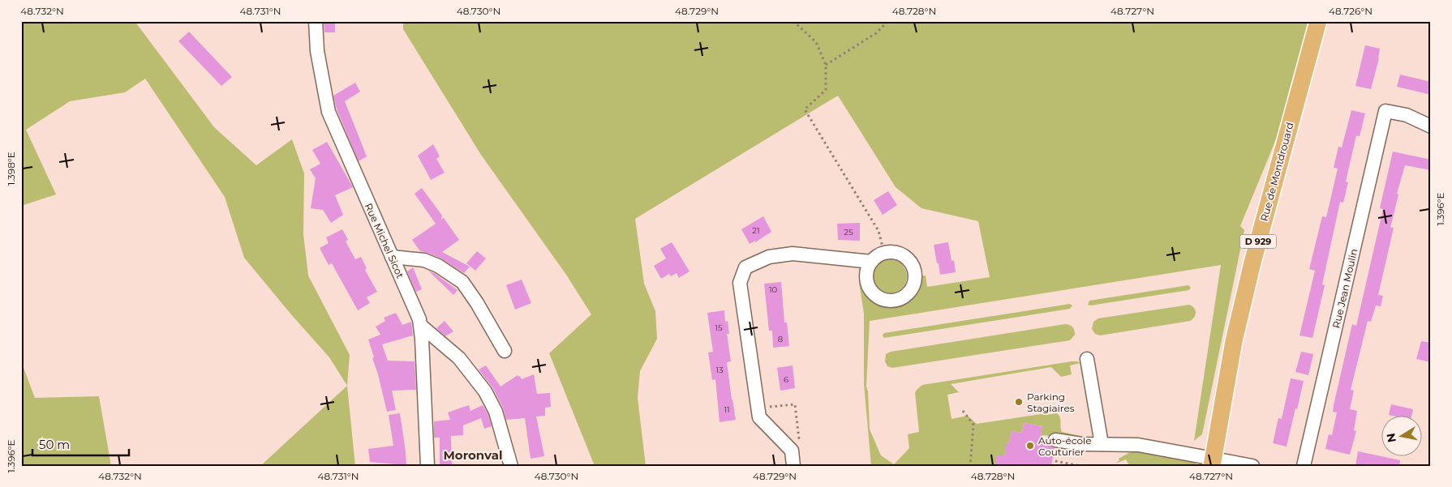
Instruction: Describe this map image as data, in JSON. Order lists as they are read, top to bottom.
{
  "streets": {
    "main road": ["Rue de Montdrouard", "D 929"],
    "street": ["Rue Michel Sicot", "Rue Jean Moulin"]
  },
  "districts": ["Moronval"],
  "places": ["Parking Stagiaires", "Auto-école Couturier"],
  "house_numbers": [
    "21",
    "25",
    "10",
    "15",
    "8",
    "13",
    "6",
    "11"
  ],
  "scale_bar": "50 m",
  "north": "left",
  "coordinates": [
    "48.732°N",
    "48.731°N",
    "48.730°N",
    "48.729°N",
    "48.728°N",
    "48.727°N",
    "48.726°N",
    "1.398°E",
    "1.396°E"
  ]
}
